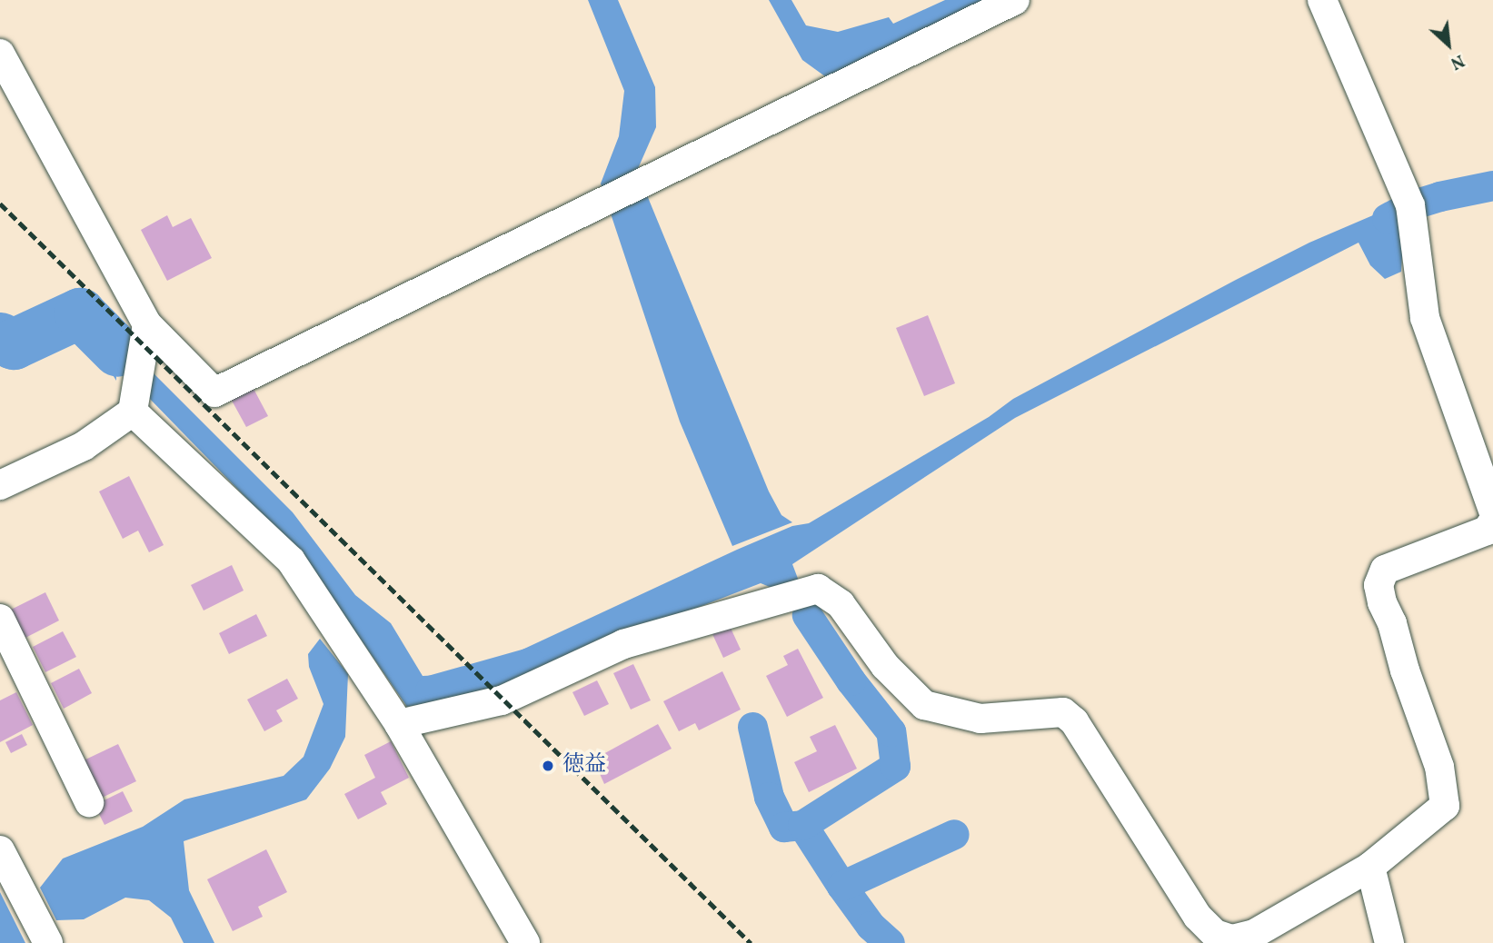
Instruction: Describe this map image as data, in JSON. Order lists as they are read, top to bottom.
{
  "places": ["徳益"],
  "north": "bottom right"
}
